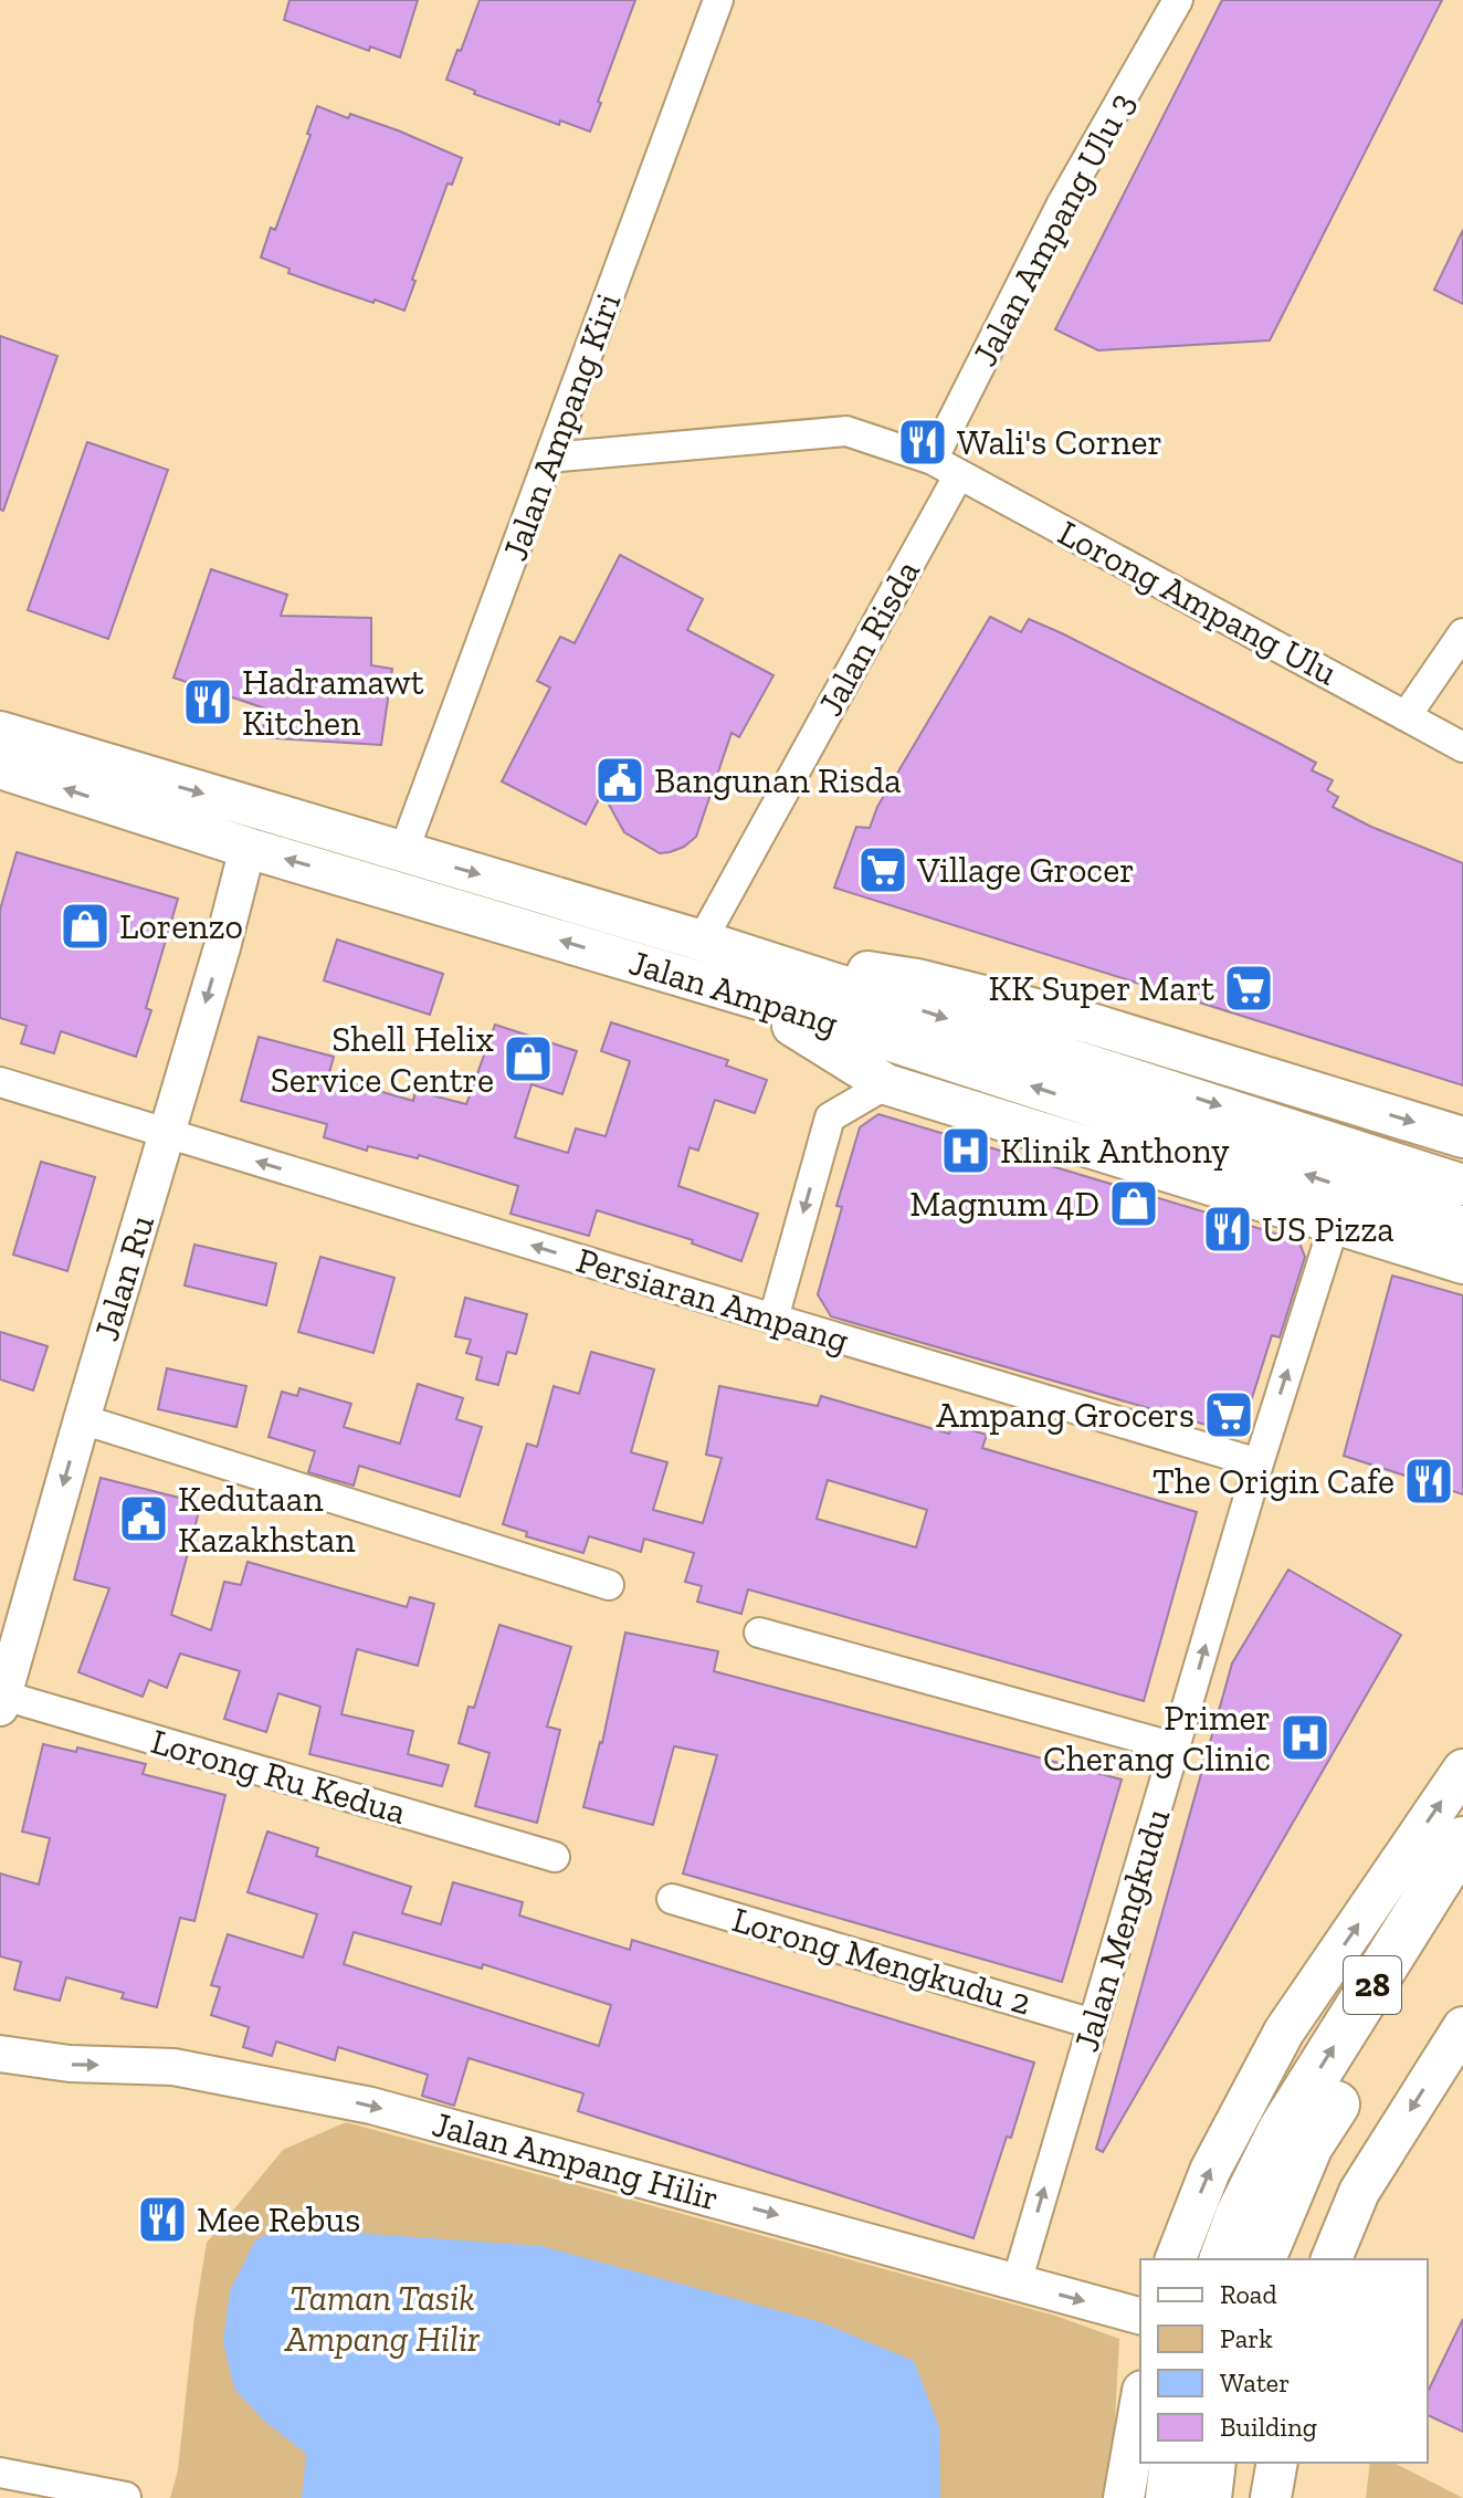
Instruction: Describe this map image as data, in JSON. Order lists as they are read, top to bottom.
{
  "streets": {
    "highway": ["28"],
    "main road": ["Jalan Ampang"],
    "street": [
      "Jalan Ampang Ulu 3",
      "Jalan Ampang Kiri",
      "Lorong Ampang Ulu",
      "Jalan Risda",
      "Jalan Ru",
      "Persiaran Ampang",
      "Lorong Ru Kedua",
      "Jalan Mengkudu",
      "Lorong Mengkudu 2",
      "Jalan Ampang Hilir"
    ]
  },
  "crossings": [
    ["Jalan Ampang Ulu 3", "Lorong Ampang Ulu"],
    ["Jalan Ampang Kiri", "Lorong Ampang Ulu"],
    ["Jalan Ampang Kiri", "Jalan Ampang"],
    ["Lorong Ampang Ulu", "Jalan Risda"],
    ["Jalan Risda", "Jalan Ampang"],
    ["Jalan Ampang", "Jalan Ru"],
    ["Jalan Ru", "Persiaran Ampang"],
    ["Jalan Ru", "Lorong Ru Kedua"],
    ["Persiaran Ampang", "Jalan Mengkudu"],
    ["Jalan Mengkudu", "Lorong Mengkudu 2"],
    ["Jalan Mengkudu", "Jalan Ampang Hilir"]
  ],
  "one_way": [
    "Jalan Ru",
    "Persiaran Ampang",
    "Jalan Mengkudu",
    "Jalan Ampang Hilir"
  ],
  "parks": ["Taman Tasik Ampang Hilir"],
  "places": {
    "restaurant": [
      "Wali's Corner",
      "Hadramawt Kitchen",
      "US Pizza",
      "The Origin Cafe",
      "Mee Rebus"
    ],
    "public building": ["Bangunan Risda", "Kedutaan Kazakhstan"],
    "supermarket": ["Village Grocer", "KK Super Mart", "Ampang Grocers"],
    "shop": ["Lorenzo", "Shell Helix Service Centre", "Magnum 4D"],
    "hospital": ["Klinik Anthony", "Primer Cherang Clinic"]
  },
  "legend": [
    "Road",
    "Park",
    "Water",
    "Building"
  ]
}
